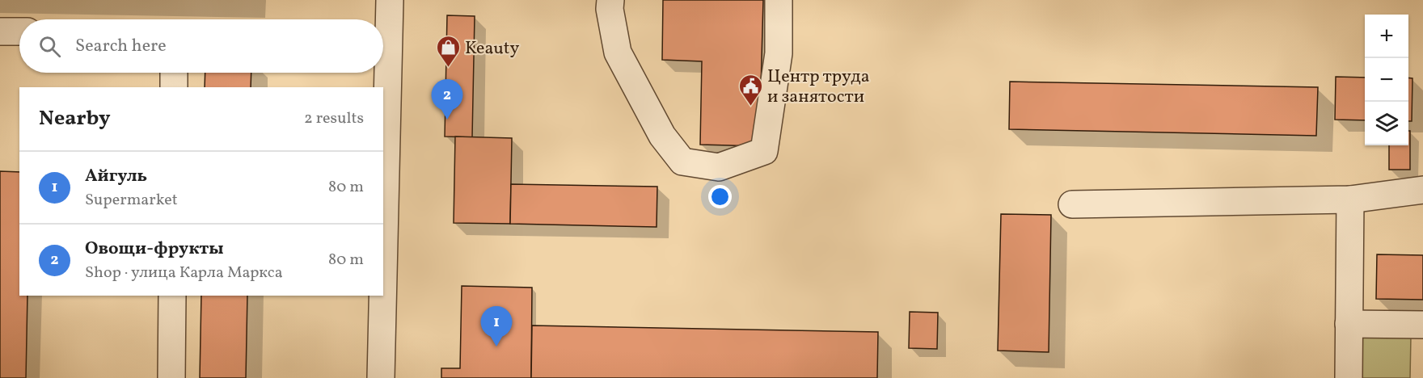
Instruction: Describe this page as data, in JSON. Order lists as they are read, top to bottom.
{
  "places": {
    "shop": ["Keauty"],
    "public building": ["Центр труда и занятости"]
  },
  "page": {
    "map_buttons": ["+", "−"],
    "search": "Search here",
    "pins": ["2", "1"],
    "heading": ["Nearby", "2 results"],
    "list": [
      {
        "mark": "1",
        "name": "Айгуль",
        "note": "Supermarket",
        "value": "80 m"
      },
      {
        "mark": "2",
        "name": "Овощи-фрукты",
        "note": "Shop · улица Карла Маркса",
        "value": "80 m"
      }
    ]
  }
}
